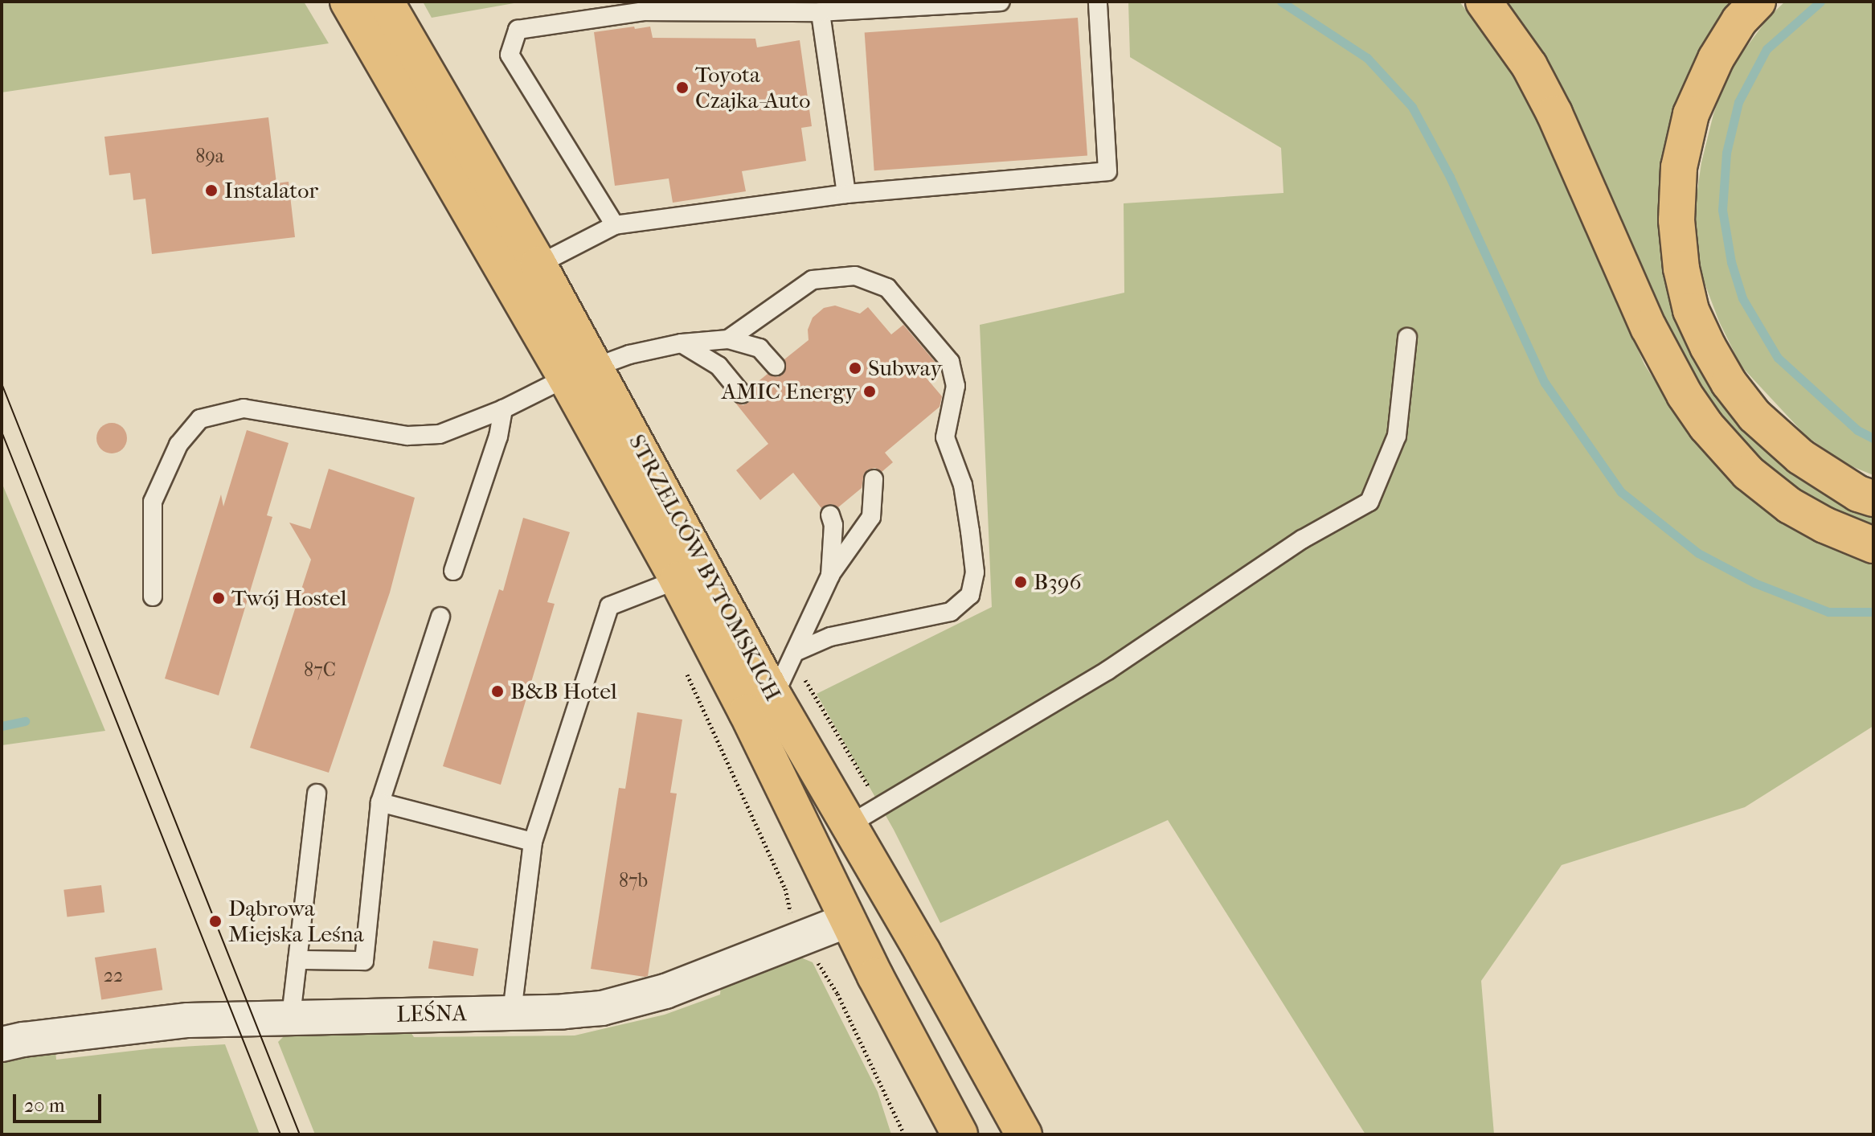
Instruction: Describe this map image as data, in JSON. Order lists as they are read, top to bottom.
{
  "streets": {
    "main road": ["STRZELCÓW BYTOMSKICH"],
    "street": ["LEŚNA"]
  },
  "crossings": [
    ["STRZELCÓW BYTOMSKICH", "LEŚNA"]
  ],
  "places": [
    "Toyota Czajka-Auto",
    "Instalator",
    "Subway",
    "AMIC Energy",
    "B396",
    "Twój Hostel",
    "B&B Hotel",
    "Dąbrowa Miejska Leśna"
  ],
  "house_numbers": [
    "89a",
    "87C",
    "87b",
    "22"
  ],
  "scale_bar": "20 m"
}
